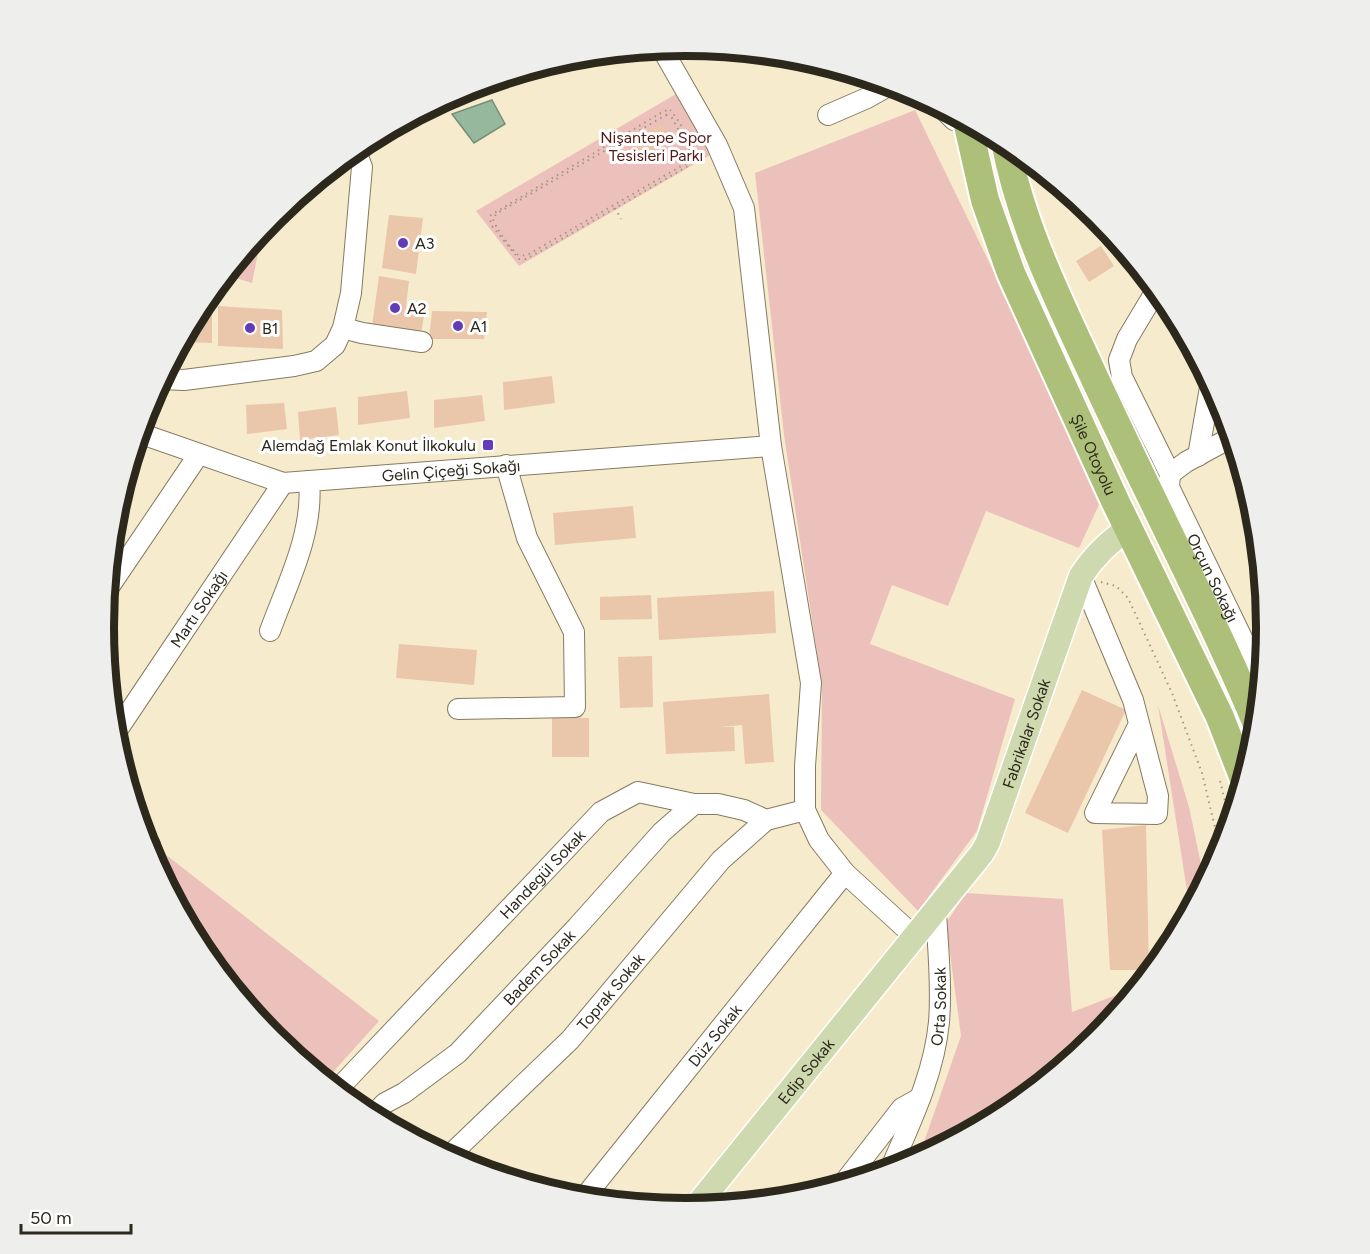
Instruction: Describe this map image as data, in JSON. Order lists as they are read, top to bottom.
{
  "streets": {
    "highway": ["Şile Otoyolu"],
    "main road": ["Fabrikalar Sokak", "Edip Sokak"],
    "street": [
      "Gelin Çiçeği Sokağı",
      "Orçun Sokağı",
      "Martı Sokağı",
      "Handegül Sokak",
      "Badem Sokak",
      "Toprak Sokak",
      "Orta Sokak",
      "Düz Sokak"
    ]
  },
  "crossings": [
    ["Şile Otoyolu", "Fabrikalar Sokak"],
    ["Gelin Çiçeği Sokağı", "Martı Sokağı"],
    ["Fabrikalar Sokak", "Orta Sokak"],
    ["Fabrikalar Sokak", "Edip Sokak"],
    ["Handegül Sokak", "Badem Sokak"],
    ["Handegül Sokak", "Toprak Sokak"]
  ],
  "parks": ["Nişantepe Spor Tesisleri Parkı"],
  "places": {
    "other": [
      "A3",
      "A2",
      "A1",
      "B1"
    ],
    "transit": ["Alemdağ Emlak Konut İlkokulu"]
  },
  "scale_bar": "50 m"
}
